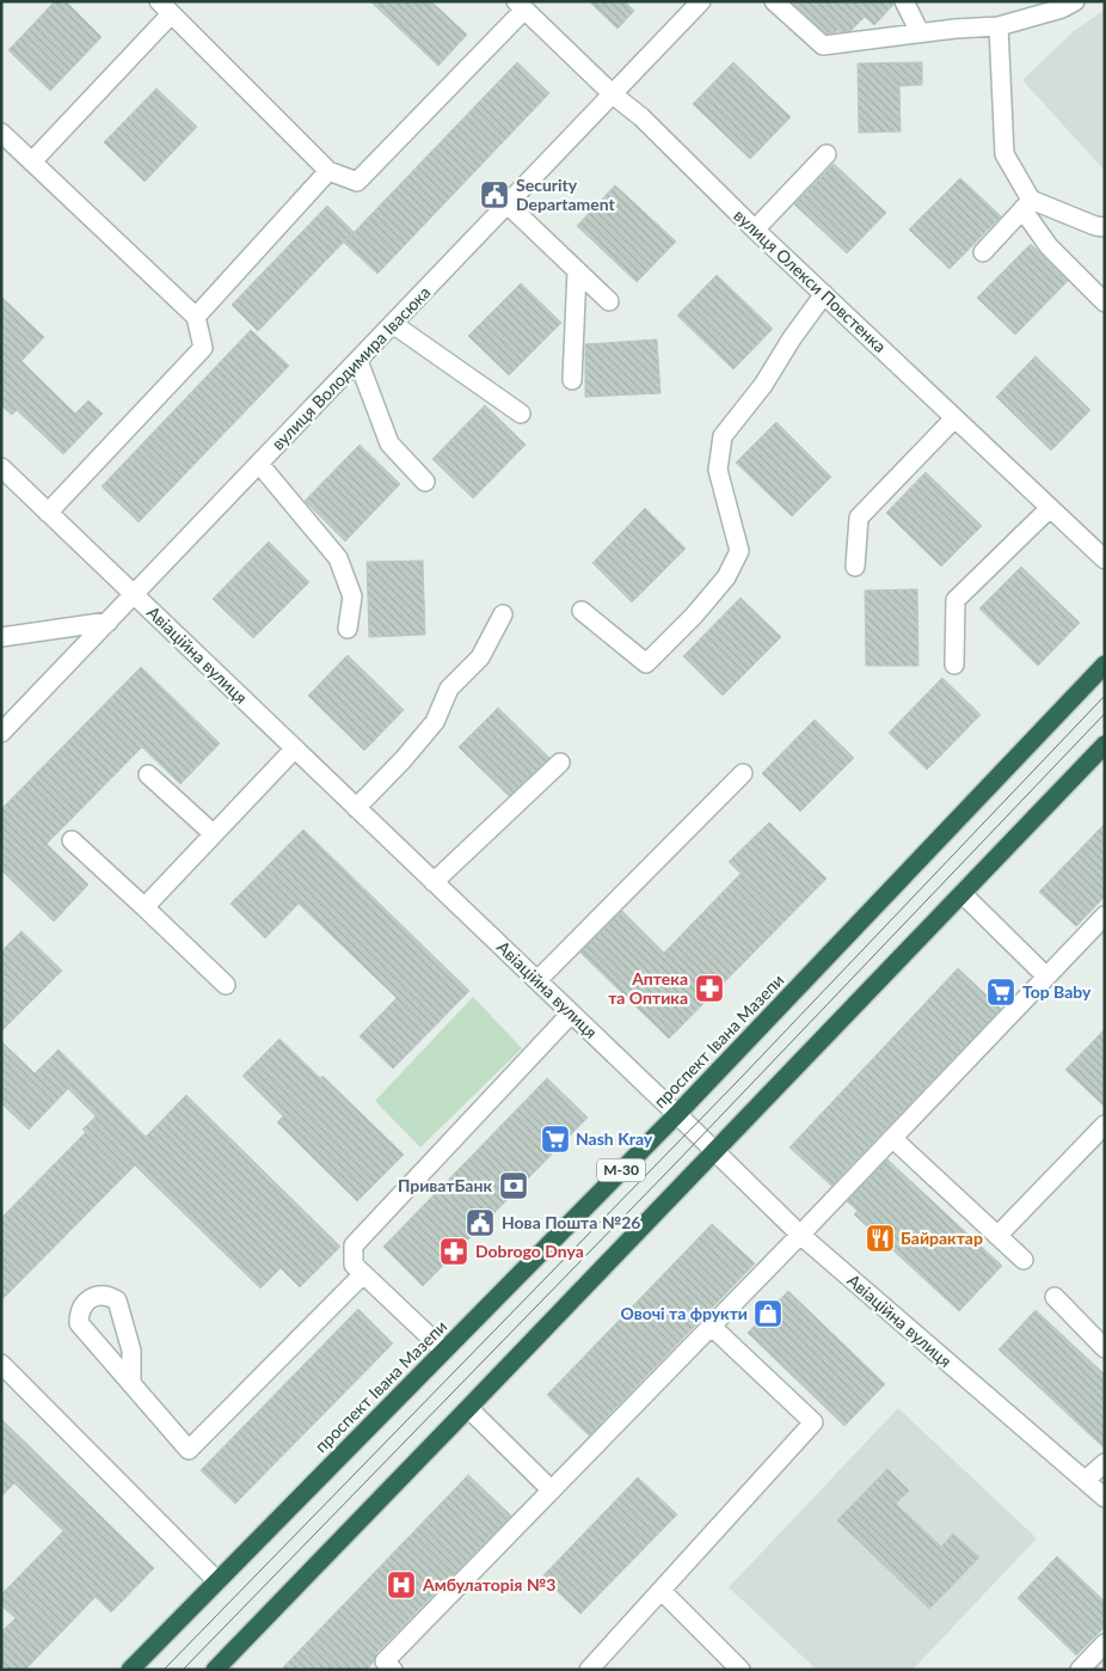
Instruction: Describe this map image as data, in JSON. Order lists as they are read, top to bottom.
{
  "streets": {
    "highway": ["проспект Івана Мазепи", "М-30"],
    "street": ["вулиця Олекси Повстенка", "вулиця Володимира Івасюка", "Авіаційна вулиця"]
  },
  "crossings": [
    ["вулиця Олекси Повстенка", "вулиця Володимира Івасюка"],
    ["вулиця Володимира Івасюка", "Авіаційна вулиця"],
    ["Авіаційна вулиця", "проспект Івана Мазепи"]
  ],
  "places": {
    "public building": ["Security Departament", "Нова Пошта №26"],
    "pharmacy": ["Аптека та Оптика", "Dobrogo Dnya"],
    "supermarket": ["Top Baby", "Nash Kray"],
    "bank": ["ПриватБанк"],
    "restaurant": ["Байрактар"],
    "shop": ["Овочі та фрукти"],
    "hospital": ["Амбулаторія №3"]
  }
}
